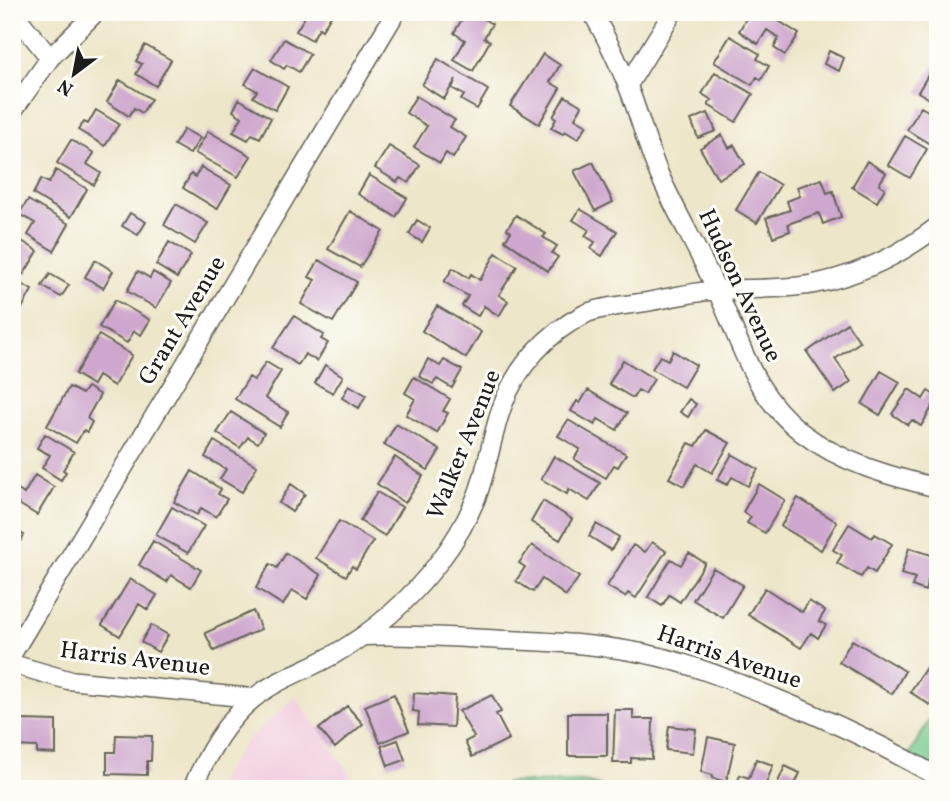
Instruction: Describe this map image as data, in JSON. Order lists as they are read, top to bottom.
{
  "streets": {
    "street": [
      "Hudson Avenue",
      "Grant Avenue",
      "Walker Avenue",
      "Harris Avenue"
    ]
  },
  "crossings": [
    ["Hudson Avenue", "Walker Avenue"],
    ["Walker Avenue", "Harris Avenue"]
  ],
  "north": "bottom left"
}
